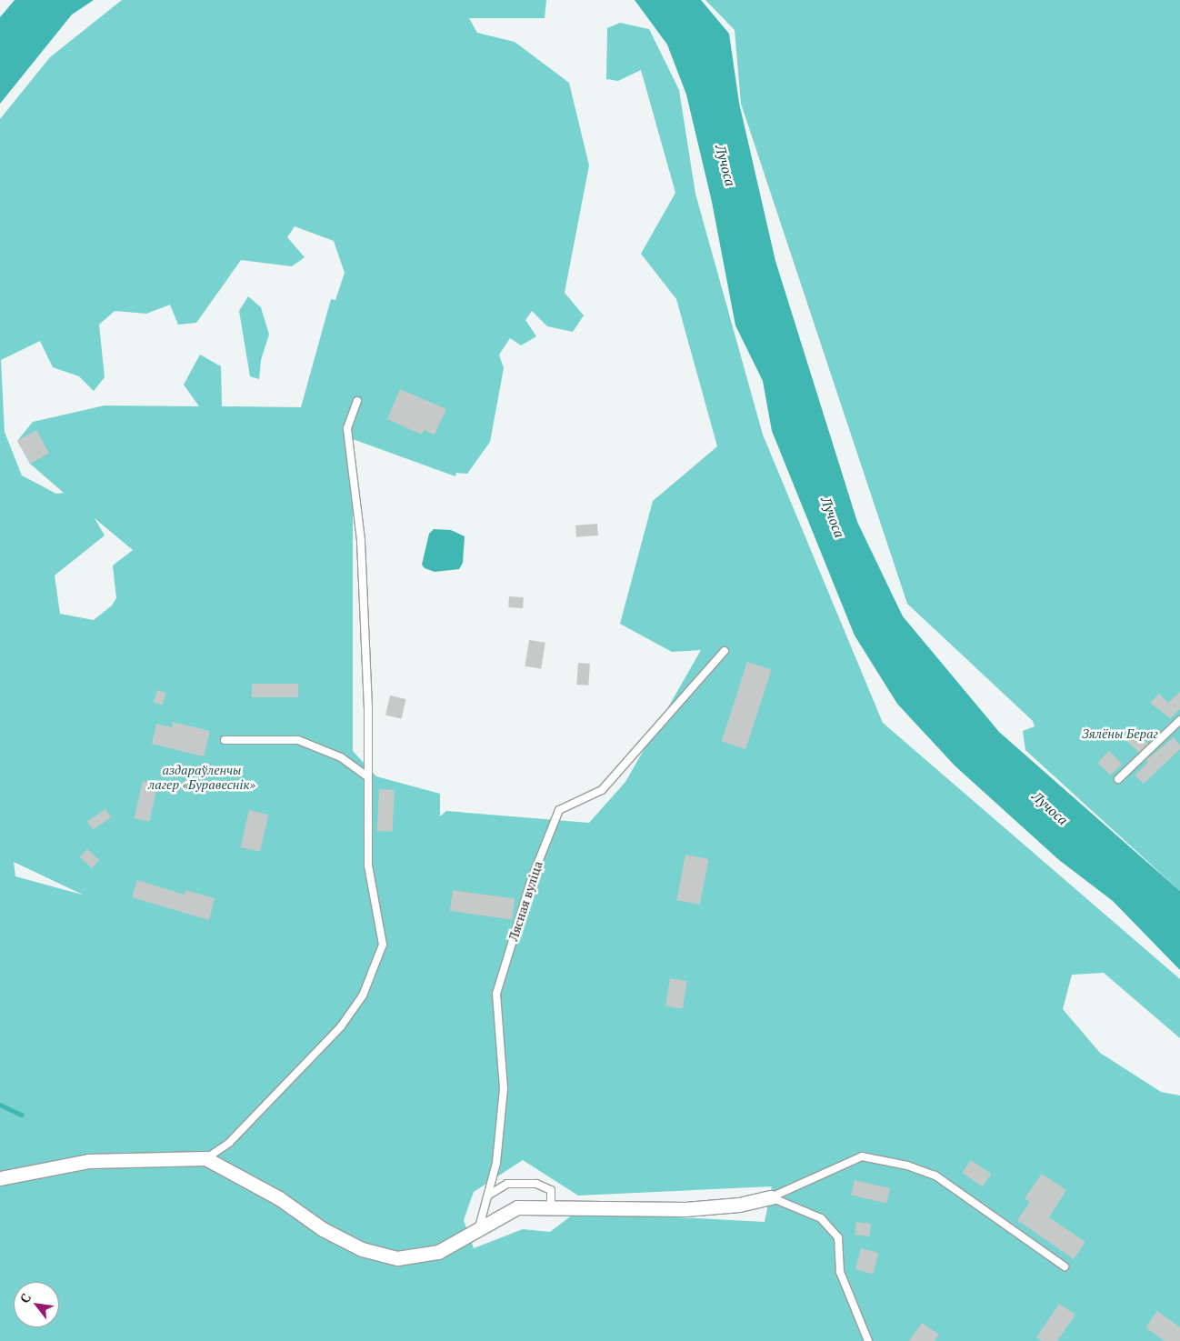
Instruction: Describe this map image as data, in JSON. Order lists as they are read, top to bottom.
{
  "streets": {
    "lane": ["Лясная вуліца"]
  },
  "water": ["Лучоса"],
  "parks": ["Зялёны Бераг", "аздараўленчы лагер «Буравеснік»"],
  "north": "top left"
}
